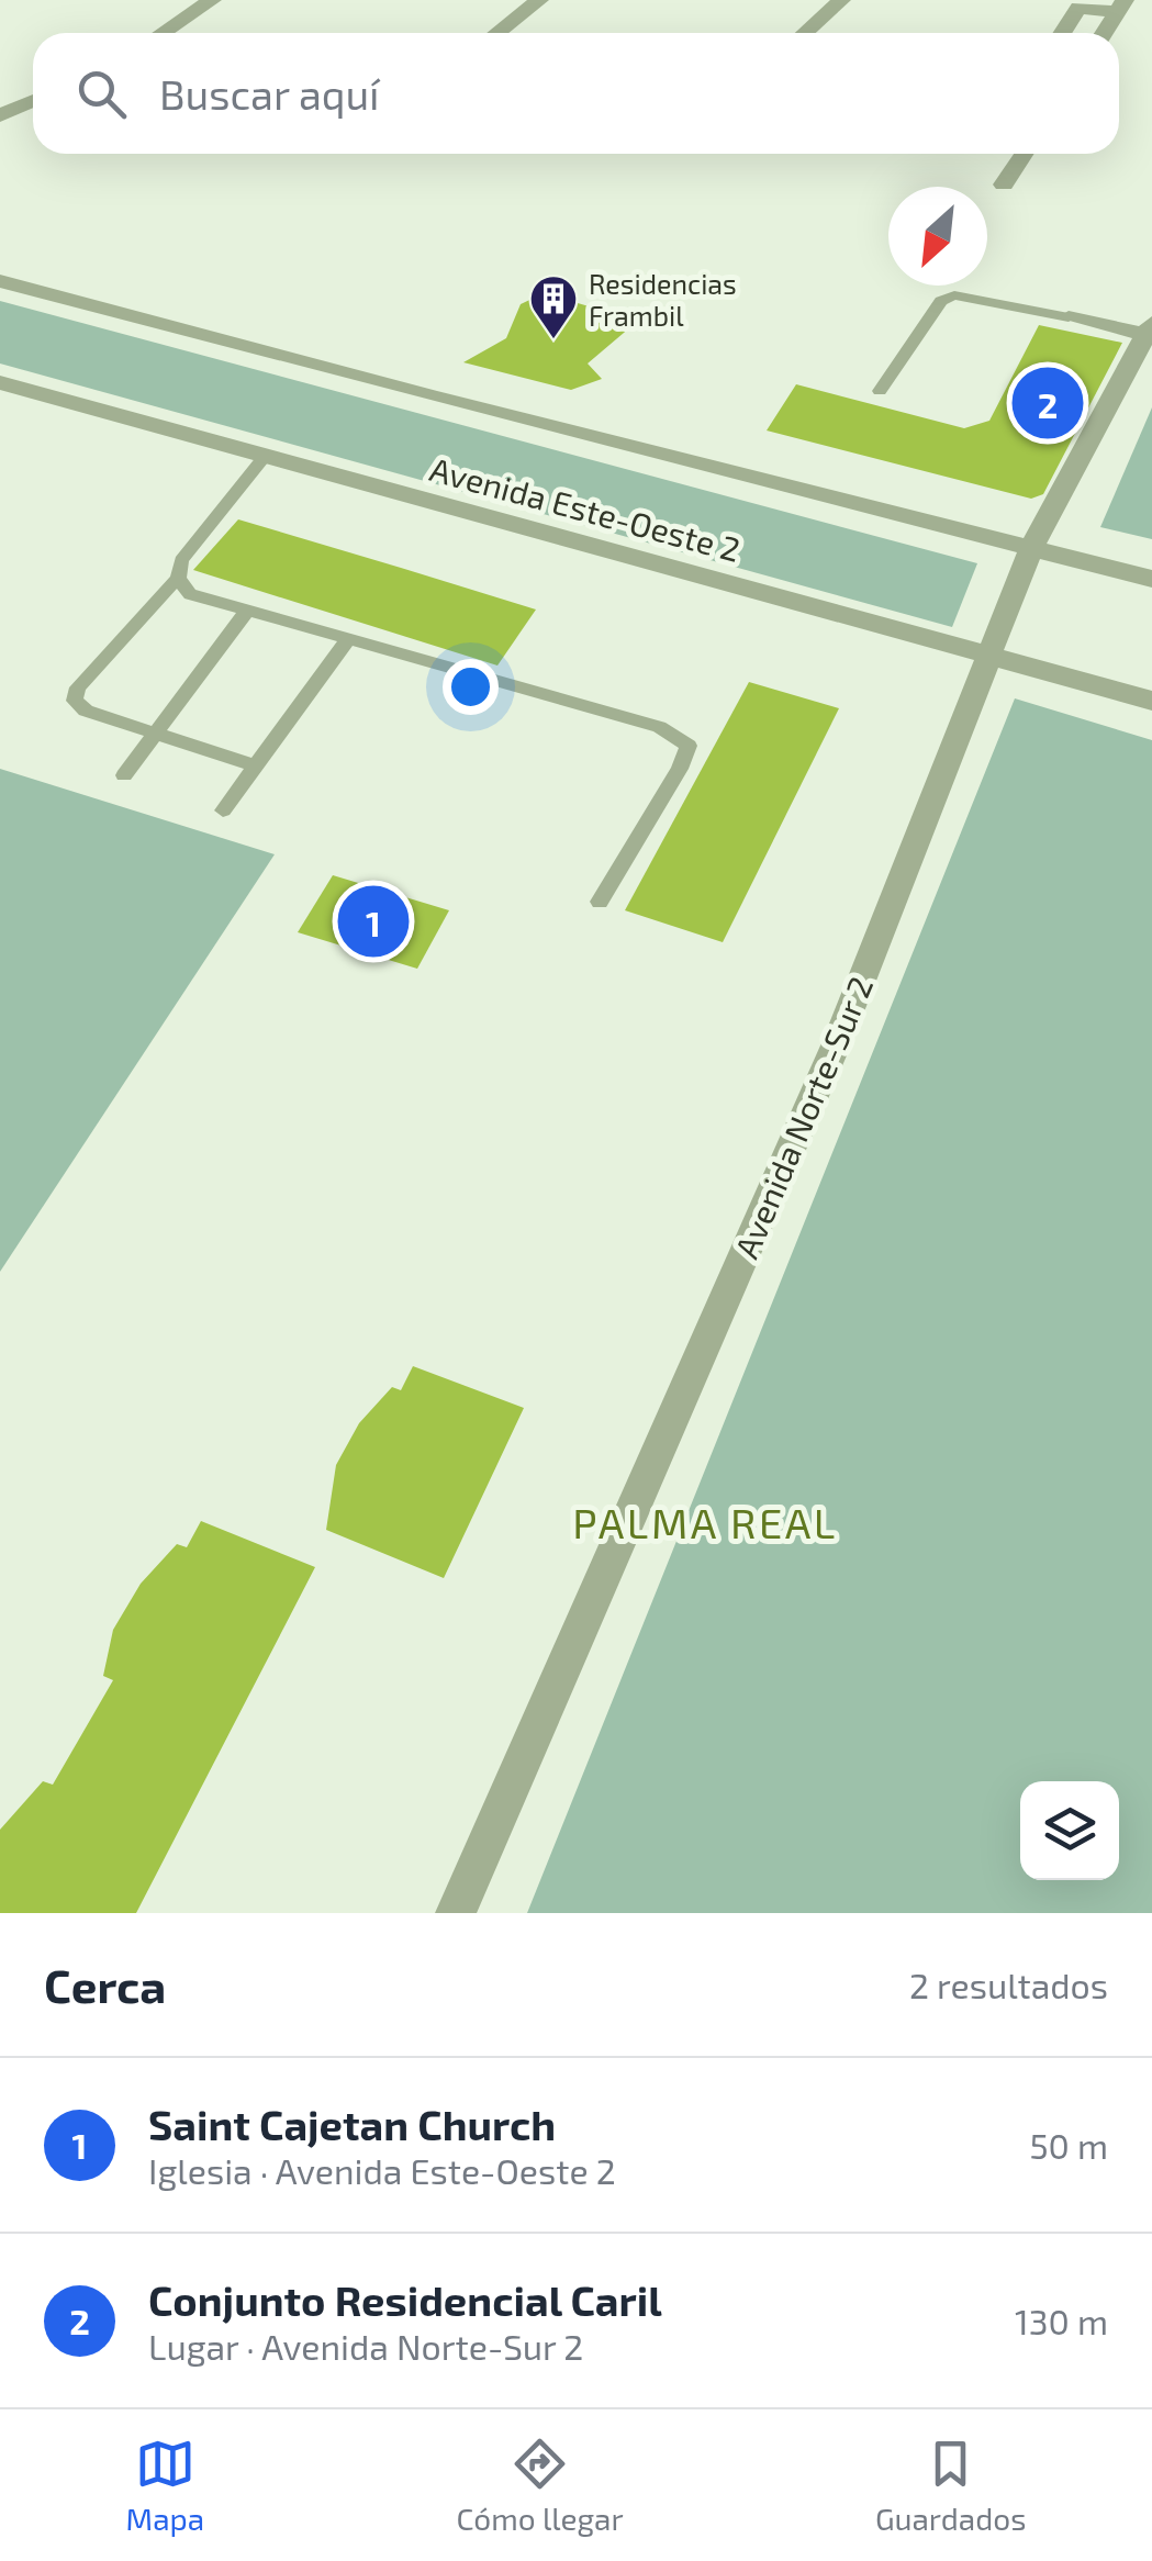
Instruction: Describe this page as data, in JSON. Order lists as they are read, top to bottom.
{
  "streets": {
    "street": ["Avenida Este-Oeste 2", "Avenida Norte-Sur 2"]
  },
  "crossings": [
    ["Avenida Este-Oeste 2", "Avenida Norte-Sur 2"]
  ],
  "districts": ["PALMA REAL"],
  "places": {
    "building": ["Residencias Frambil"]
  },
  "north": "bottom left",
  "page": {
    "search": "Buscar aquí",
    "pins": ["2", "1"],
    "heading": ["Cerca", "2 resultados"],
    "list": [
      {
        "mark": "1",
        "name": "Saint Cajetan Church",
        "note": "Iglesia · Avenida Este-Oeste 2",
        "value": "50 m"
      },
      {
        "mark": "2",
        "name": "Conjunto Residencial Caril",
        "note": "Lugar · Avenida Norte-Sur 2",
        "value": "130 m"
      }
    ],
    "nav": ["Mapa", "Cómo llegar", "Guardados"]
  }
}
